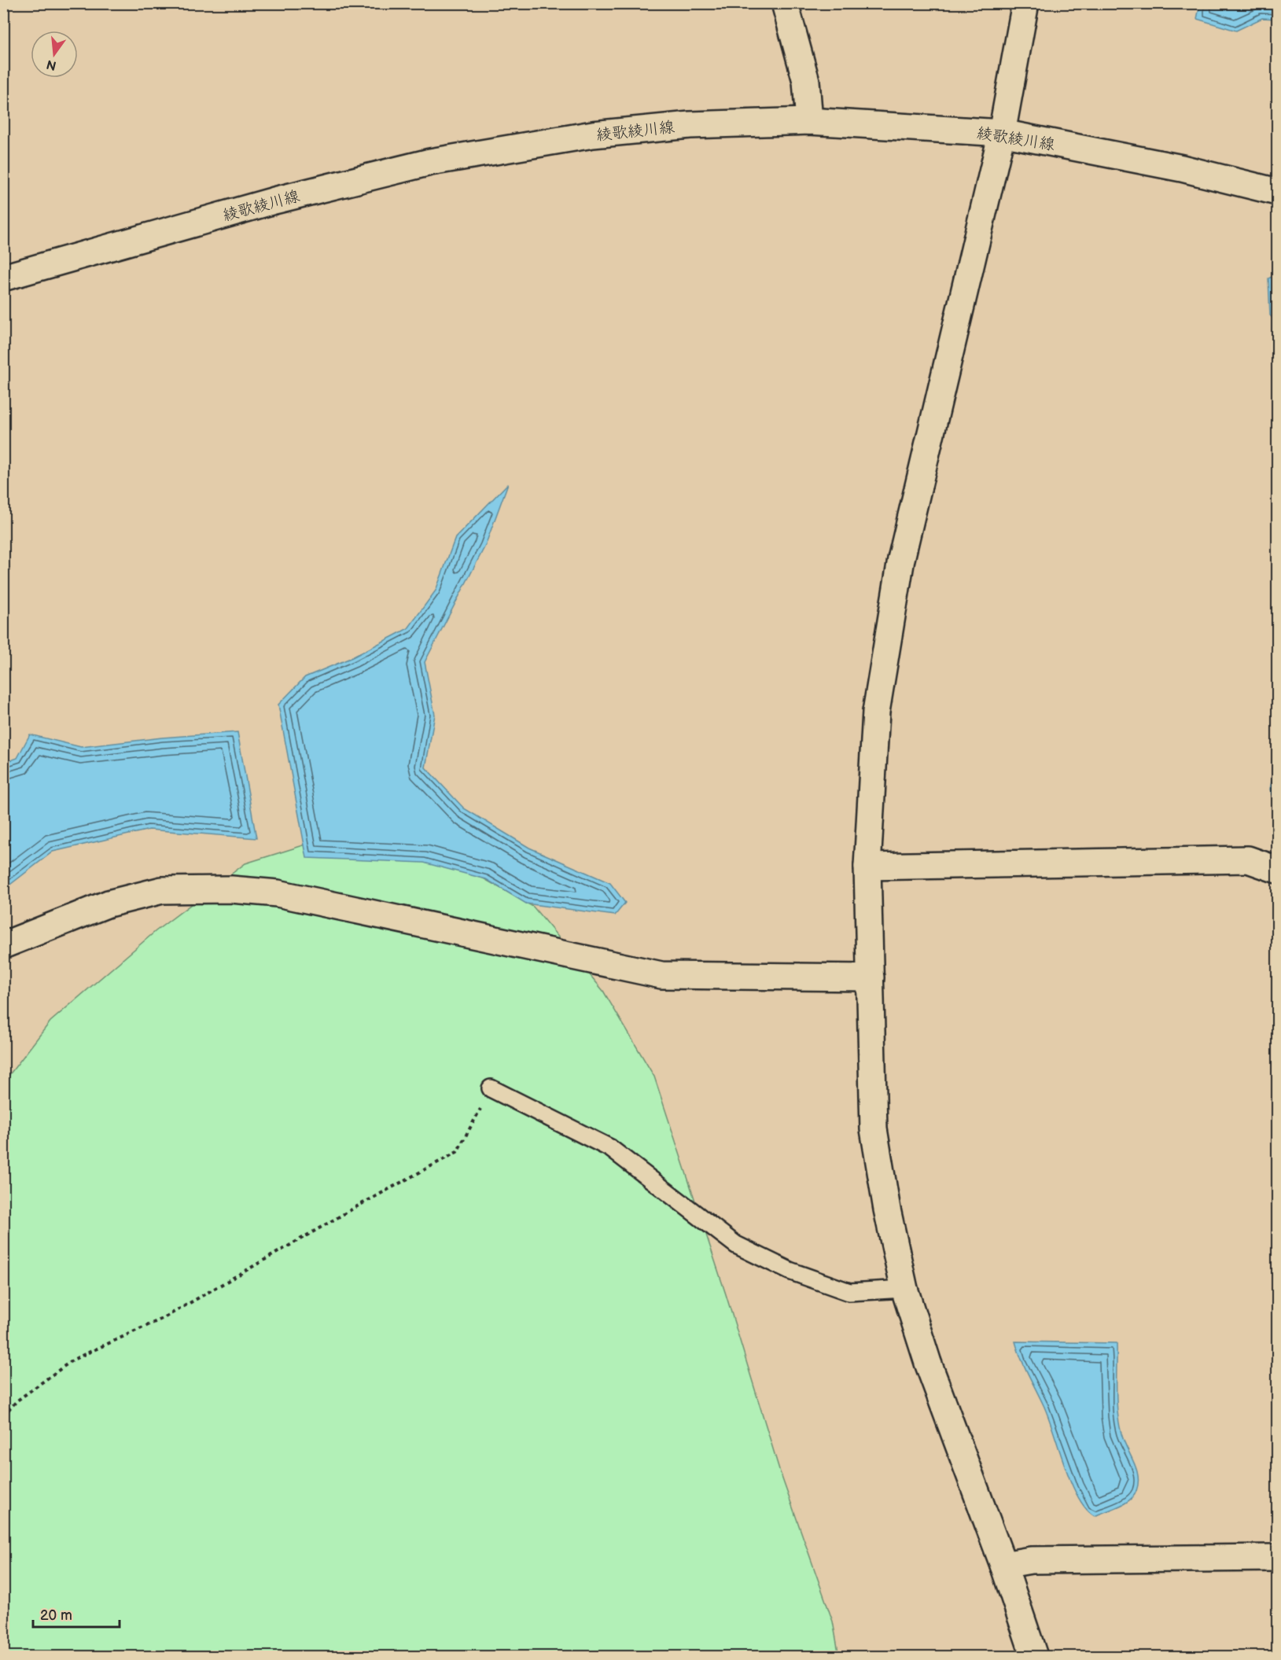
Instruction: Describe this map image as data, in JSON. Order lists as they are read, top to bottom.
{
  "streets": {
    "street": ["綾歌綾川線"]
  },
  "scale_bar": "20 m",
  "north": "bottom"
}
